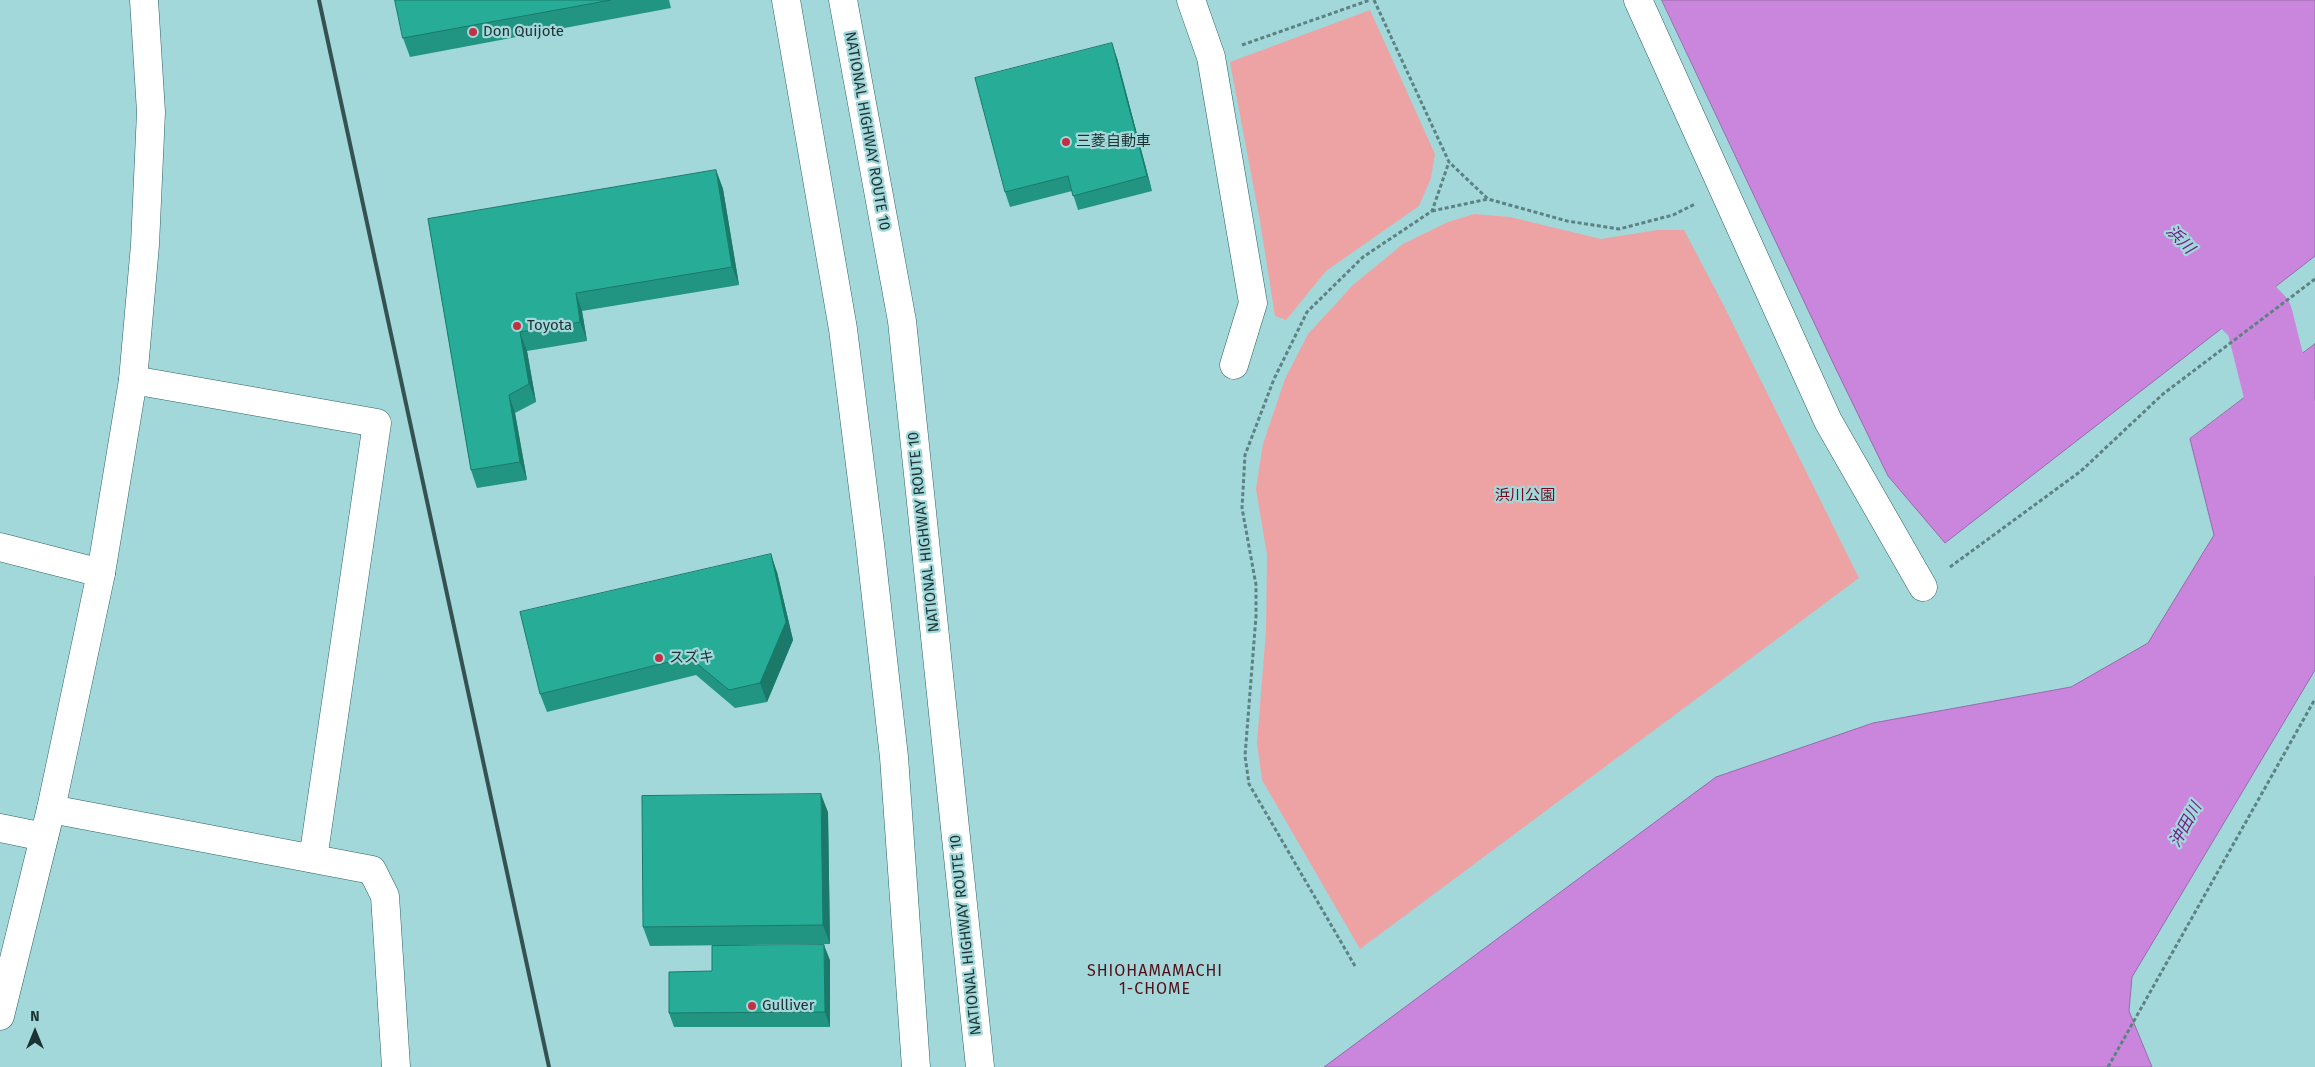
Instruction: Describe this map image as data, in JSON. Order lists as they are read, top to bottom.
{
  "streets": {
    "main road": ["NATIONAL HIGHWAY ROUTE 10"]
  },
  "districts": ["SHIOHAMAMACHI 1-CHOME"],
  "water": ["浜川", "沖田川"],
  "parks": ["浜川公園"],
  "places": [
    "Don Quijote",
    "三菱自動車",
    "Toyota",
    "スズキ",
    "Gulliver"
  ],
  "north": "top"
}
